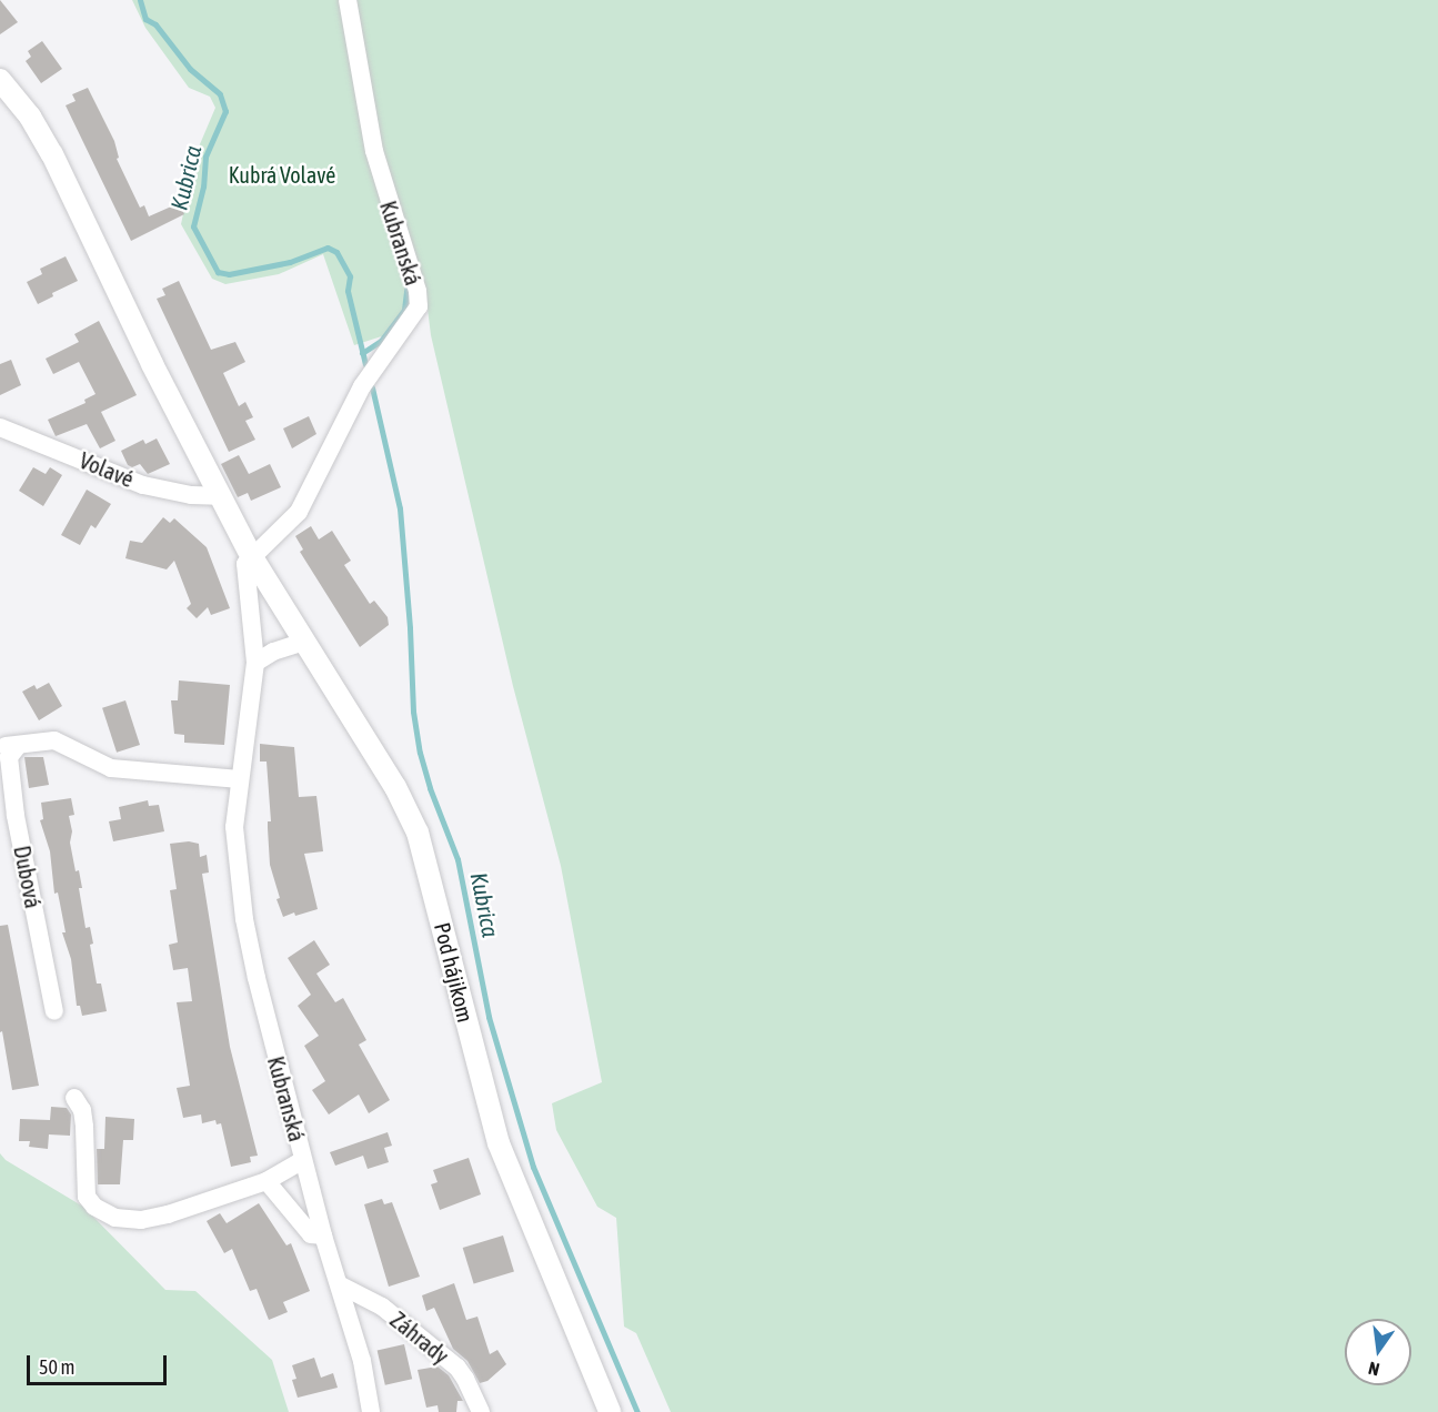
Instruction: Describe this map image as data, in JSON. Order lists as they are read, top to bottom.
{
  "streets": {
    "street": [
      "Kubranská",
      "Volavé",
      "Dubová",
      "Pod hájikom",
      "Záhrady"
    ]
  },
  "crossings": [
    ["Kubranská", "Pod hájikom"],
    ["Kubranská", "Záhrady"]
  ],
  "water": ["Kubrica"],
  "parks": ["Kubrá Volavé"],
  "scale_bar": "50 m",
  "north": "bottom"
}
